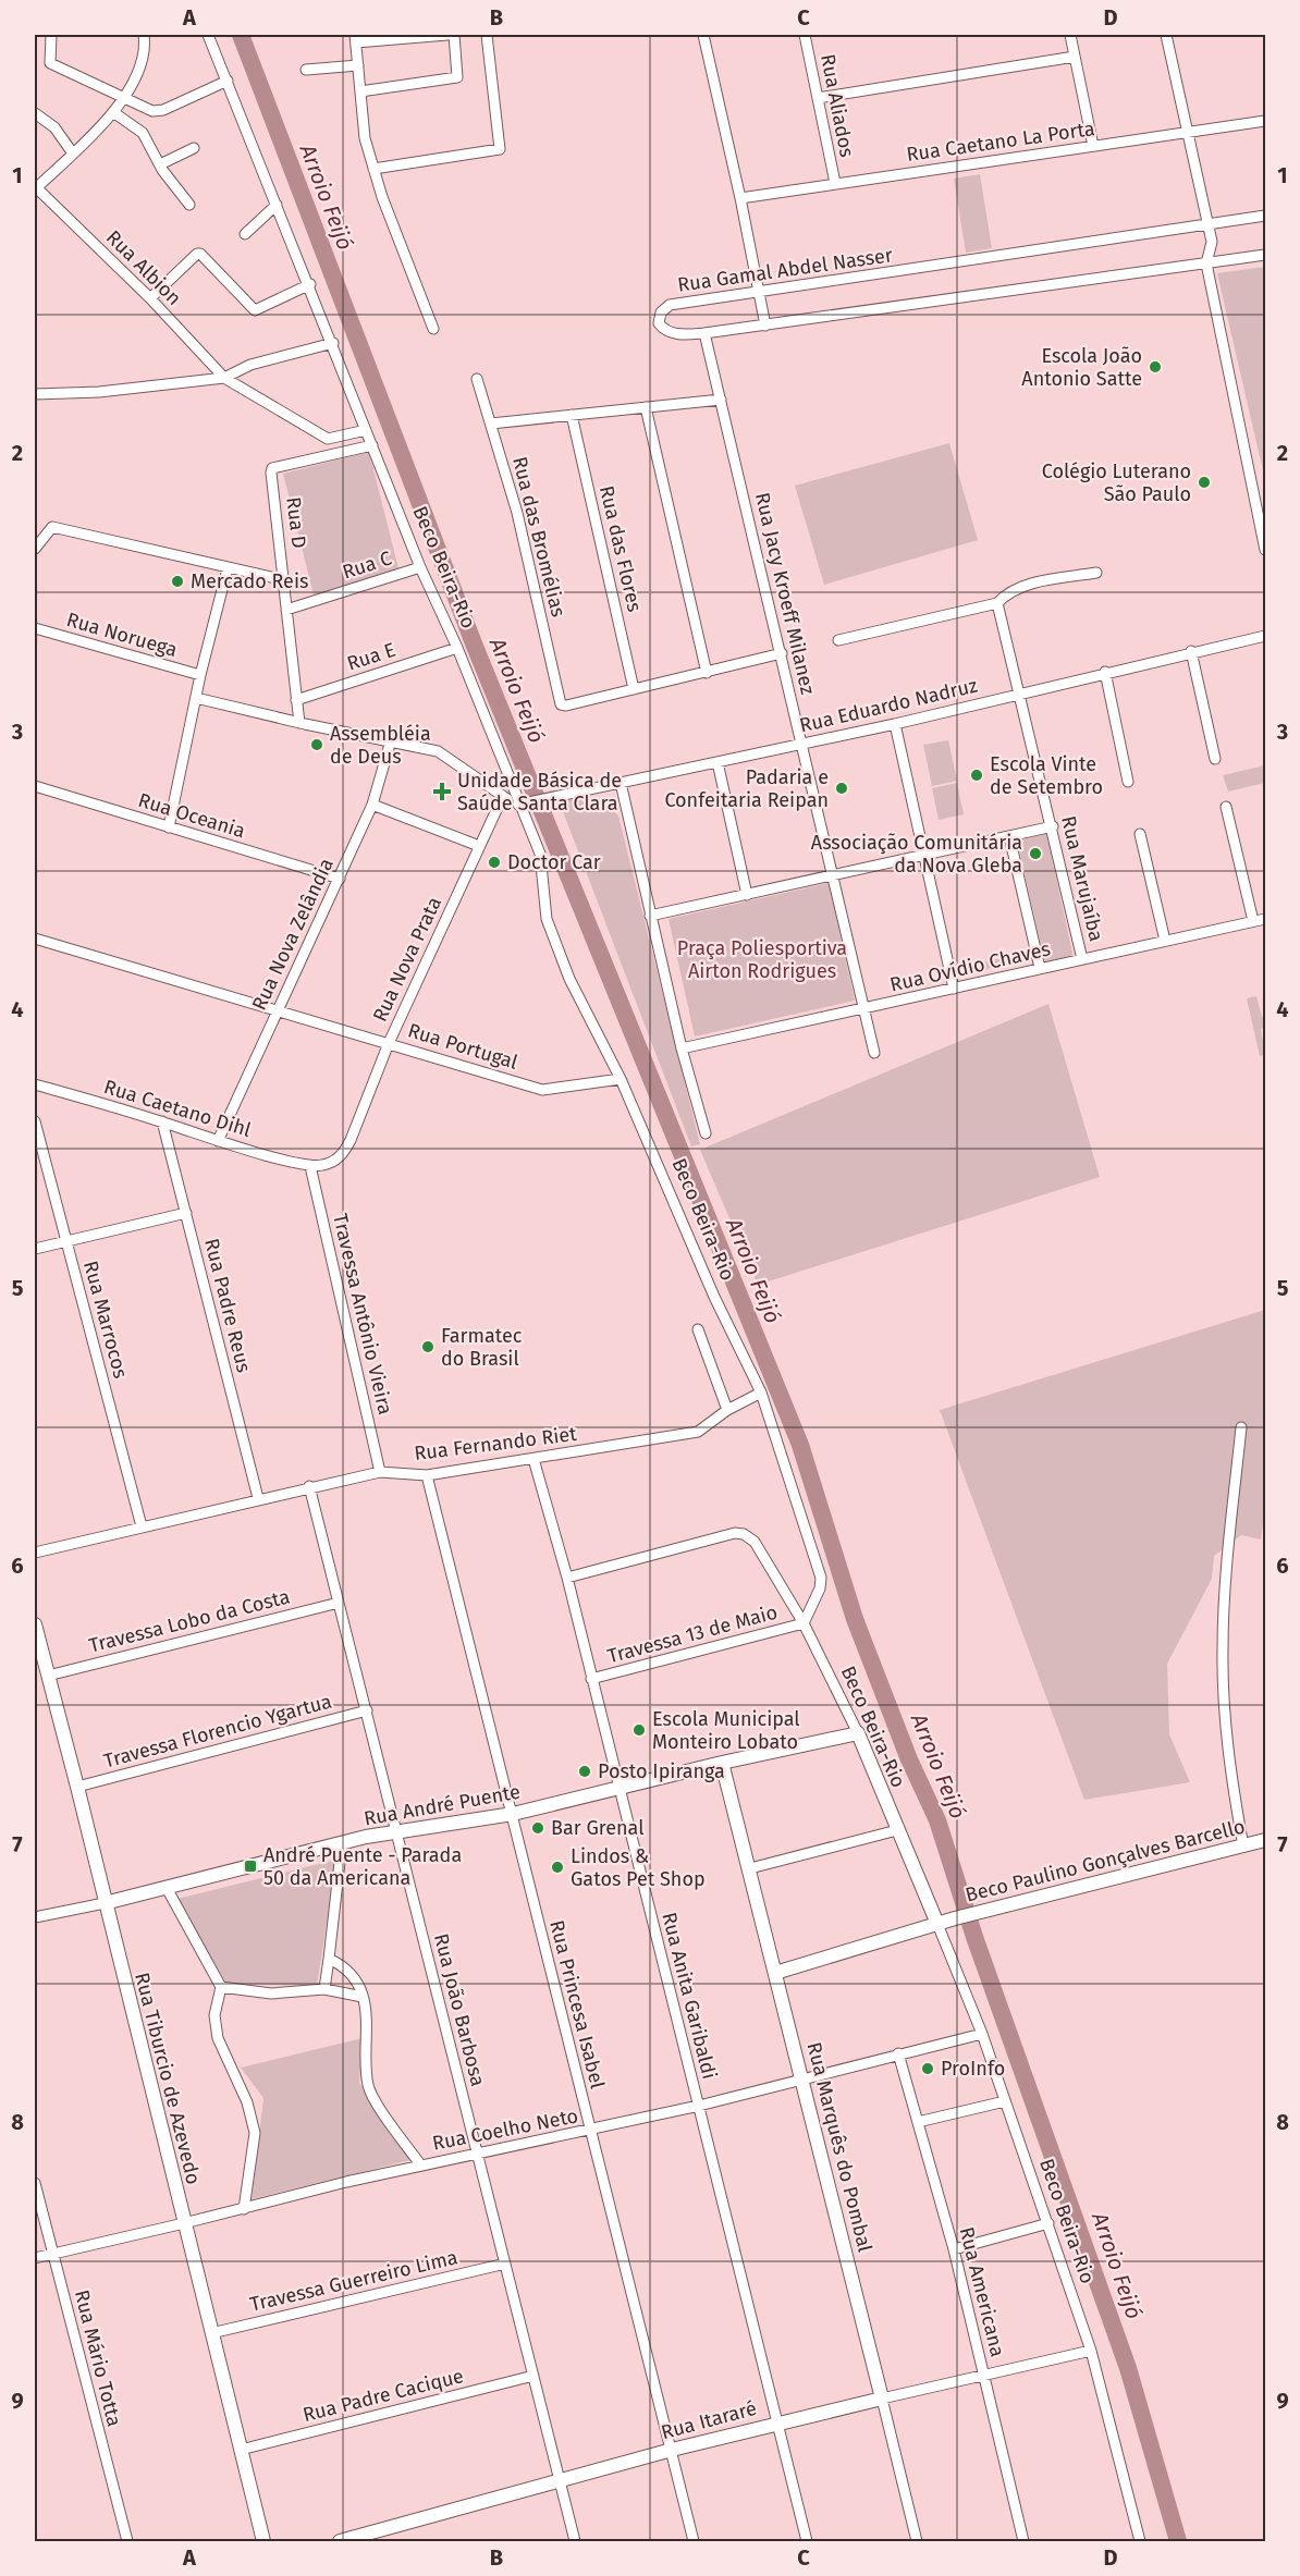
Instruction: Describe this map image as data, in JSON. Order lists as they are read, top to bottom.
{
  "streets": {
    "main road": [
      "Beco Beira-Rio",
      "Rua André Puente",
      "Beco Paulino Gonçalves Barcello",
      "Rua Tiburcio de Azevedo",
      "Rua Marquês do Pombal",
      "Rua Itararé"
    ],
    "street": [
      "Rua Aliados",
      "Rua Caetano La Porta",
      "Rua Albion",
      "Rua Gamal Abdel Nasser",
      "Rua D",
      "Rua das Bromélias",
      "Rua das Flores",
      "Rua C",
      "Rua Jacy Kroeff Milanez",
      "Rua Noruega",
      "Rua E",
      "Rua Eduardo Nadruz",
      "Rua Oceania",
      "Rua Marujaíba",
      "Rua Nova Zelândia",
      "Rua Nova Prata",
      "Rua Ovídio Chaves",
      "Rua Portugal",
      "Rua Caetano Dihl",
      "Rua Padre Reus",
      "Travessa Antônio Vieira",
      "Rua Marrocos",
      "Rua Fernando Riet",
      "Travessa Lobo da Costa",
      "Travessa 13 de Maio",
      "Travessa Florencio Ygartua",
      "Rua Anita Garibaldi",
      "Rua Princesa Isabel",
      "Rua João Barbosa",
      "Rua Coelho Neto",
      "Travessa Guerreiro Lima",
      "Rua Americana",
      "Rua Mário Totta",
      "Rua Padre Cacique"
    ]
  },
  "crossings": [
    ["Rua Aliados", "Rua Caetano La Porta"],
    ["Rua Albion", "Beco Beira-Rio"],
    ["Rua Gamal Abdel Nasser", "Rua Jacy Kroeff Milanez"],
    ["Rua D", "Rua C"],
    ["Rua D", "Beco Beira-Rio"],
    ["Rua D", "Rua E"],
    ["Rua das Bromélias", "Rua das Flores"],
    ["Rua C", "Beco Beira-Rio"],
    ["Beco Beira-Rio", "Rua E"],
    ["Beco Beira-Rio", "Rua Eduardo Nadruz"],
    ["Beco Beira-Rio", "Rua Portugal"],
    ["Beco Beira-Rio", "Rua Fernando Riet"],
    ["Beco Beira-Rio", "Travessa 13 de Maio"],
    ["Beco Beira-Rio", "Rua André Puente"],
    ["Beco Beira-Rio", "Beco Paulino Gonçalves Barcello"],
    ["Beco Beira-Rio", "Rua Coelho Neto"],
    ["Beco Beira-Rio", "Rua Itararé"],
    ["Rua Jacy Kroeff Milanez", "Rua Eduardo Nadruz"],
    ["Rua Jacy Kroeff Milanez", "Rua Ovídio Chaves"],
    ["Rua Eduardo Nadruz", "Rua Marujaíba"],
    ["Rua Oceania", "Rua Nova Zelândia"],
    ["Rua Marujaíba", "Rua Ovídio Chaves"],
    ["Rua Nova Zelândia", "Rua Portugal"],
    ["Rua Nova Zelândia", "Rua Caetano Dihl"],
    ["Rua Nova Prata", "Rua Portugal"],
    ["Rua Nova Prata", "Rua Caetano Dihl"],
    ["Rua Nova Prata", "Travessa Antônio Vieira"],
    ["Rua Caetano Dihl", "Rua Padre Reus"],
    ["Rua Caetano Dihl", "Travessa Antônio Vieira"],
    ["Rua Padre Reus", "Rua Fernando Riet"],
    ["Travessa Antônio Vieira", "Rua Fernando Riet"],
    ["Rua Marrocos", "Rua Fernando Riet"],
    ["Rua Fernando Riet", "Rua Anita Garibaldi"],
    ["Rua Fernando Riet", "Rua Princesa Isabel"],
    ["Rua Fernando Riet", "Rua João Barbosa"],
    ["Travessa Lobo da Costa", "Rua João Barbosa"],
    ["Travessa Lobo da Costa", "Rua Tiburcio de Azevedo"],
    ["Travessa 13 de Maio", "Rua Anita Garibaldi"],
    ["Travessa Florencio Ygartua", "Rua João Barbosa"],
    ["Travessa Florencio Ygartua", "Rua Tiburcio de Azevedo"],
    ["Rua André Puente", "Rua Anita Garibaldi"],
    ["Rua André Puente", "Rua Princesa Isabel"],
    ["Rua André Puente", "Rua João Barbosa"],
    ["Rua André Puente", "Rua Tiburcio de Azevedo"],
    ["Rua André Puente", "Rua Marquês do Pombal"],
    ["Beco Paulino Gonçalves Barcello", "Rua Marquês do Pombal"],
    ["Rua Anita Garibaldi", "Rua Coelho Neto"],
    ["Rua Anita Garibaldi", "Rua Itararé"],
    ["Rua Princesa Isabel", "Rua Coelho Neto"],
    ["Rua Princesa Isabel", "Rua Itararé"],
    ["Rua João Barbosa", "Rua Coelho Neto"],
    ["Rua João Barbosa", "Travessa Guerreiro Lima"],
    ["Rua João Barbosa", "Rua Padre Cacique"],
    ["Rua João Barbosa", "Rua Itararé"],
    ["Rua Tiburcio de Azevedo", "Rua Coelho Neto"],
    ["Rua Tiburcio de Azevedo", "Travessa Guerreiro Lima"],
    ["Rua Tiburcio de Azevedo", "Rua Padre Cacique"],
    ["Rua Coelho Neto", "Rua Marquês do Pombal"],
    ["Rua Coelho Neto", "Rua Americana"],
    ["Rua Coelho Neto", "Rua Mário Totta"],
    ["Rua Marquês do Pombal", "Rua Itararé"],
    ["Rua Americana", "Rua Itararé"]
  ],
  "water": ["Arroio Feijó"],
  "parks": ["Praça Poliesportiva Airton Rodrigues"],
  "places": {
    "other": [
      "Escola João Antonio Satte",
      "Colégio Luterano São Paulo",
      "Mercado Reis",
      "Assembléia de Deus",
      "Escola Vinte de Setembro",
      "Padaria e Confeitaria Reipan",
      "Associação Comunitária da Nova Gleba",
      "Doctor Car",
      "Farmatec do Brasil",
      "Escola Municipal Monteiro Lobato",
      "Posto Ipiranga",
      "Bar Grenal",
      "Lindos & Gatos Pet Shop",
      "ProInfo"
    ],
    "health": ["Unidade Básica de Saúde Santa Clara"],
    "transit": ["André Puente - Parada 50 da Americana"]
  },
  "grid": {
    "columns": [
      "A",
      "B",
      "C",
      "D"
    ],
    "rows": [
      "1",
      "2",
      "3",
      "4",
      "5",
      "6",
      "7",
      "8",
      "9"
    ]
  }
}
